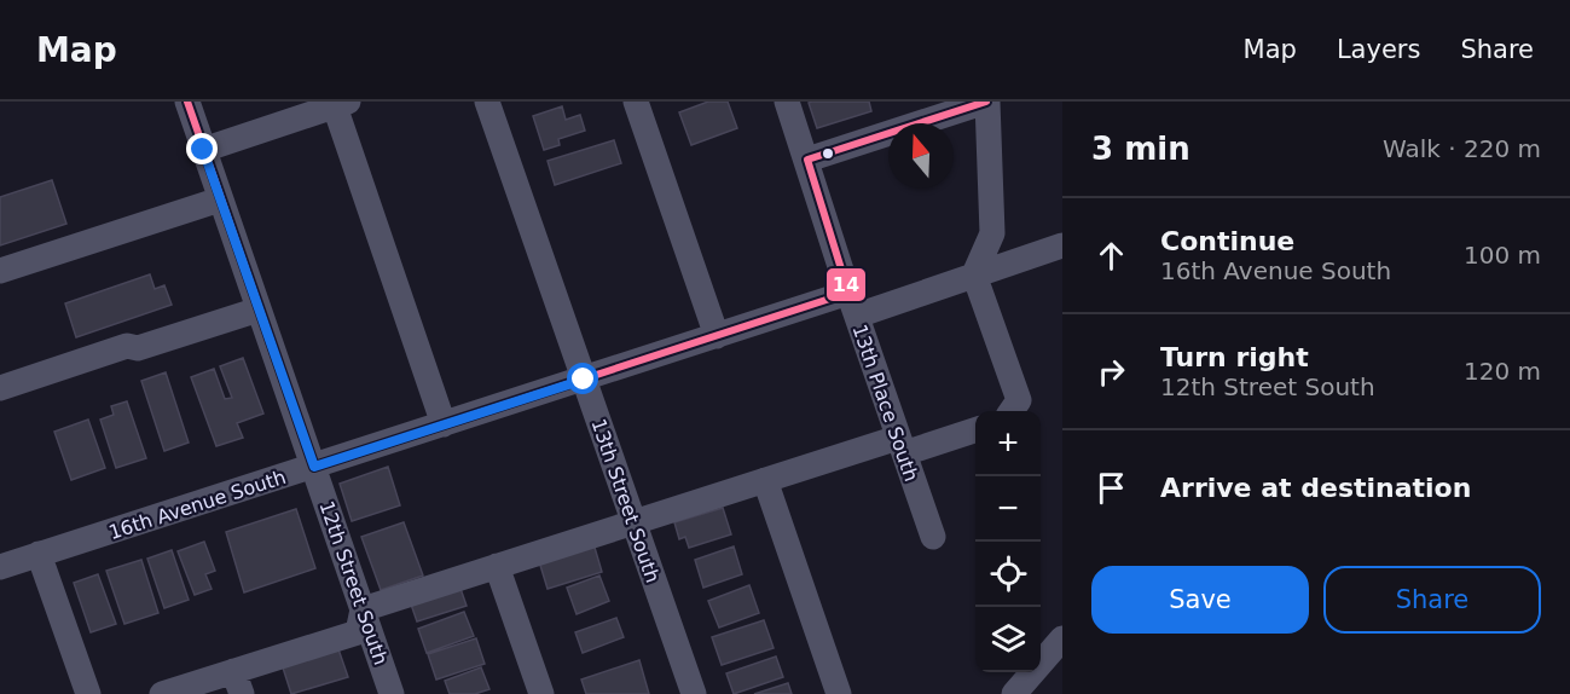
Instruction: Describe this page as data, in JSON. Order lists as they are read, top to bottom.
{
  "streets": {
    "street": [
      "13th Place South",
      "13th Street South",
      "16th Avenue South",
      "12th Street South"
    ]
  },
  "crossings": [
    ["13th Place South", "16th Avenue South"],
    ["13th Street South", "16th Avenue South"],
    ["16th Avenue South", "12th Street South"]
  ],
  "lines": ["transit line 14"],
  "north": "top",
  "page": {
    "header": "Map",
    "nav": ["Map", "Layers", "Share"],
    "heading": ["3 min", "Walk · 220 m"],
    "list": [
      ["Continue", "16th Avenue South", "100 m"],
      ["Turn right", "12th Street South", "120 m"],
      "Arrive at destination"
    ],
    "map_buttons": ["+", "−"],
    "buttons": ["Save", "Share"]
  }
}
